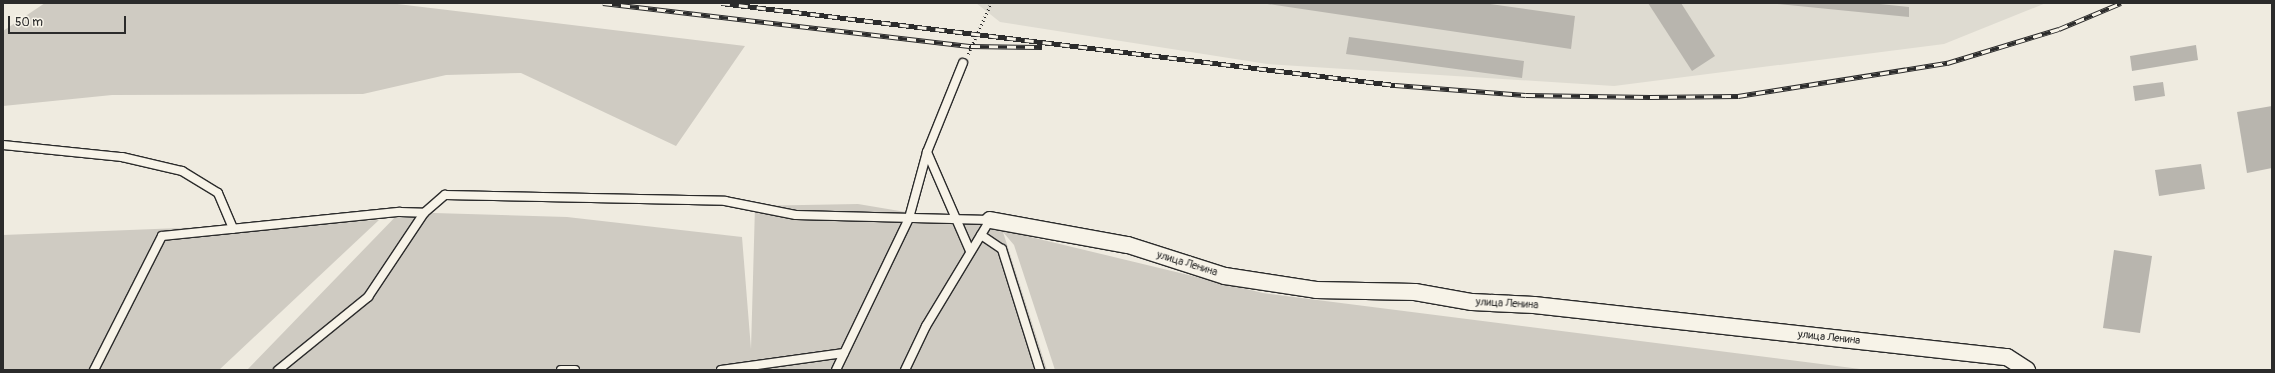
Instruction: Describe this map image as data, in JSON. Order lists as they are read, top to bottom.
{
  "streets": {
    "street": ["улица Ленина"]
  },
  "scale_bar": "50 m"
}
